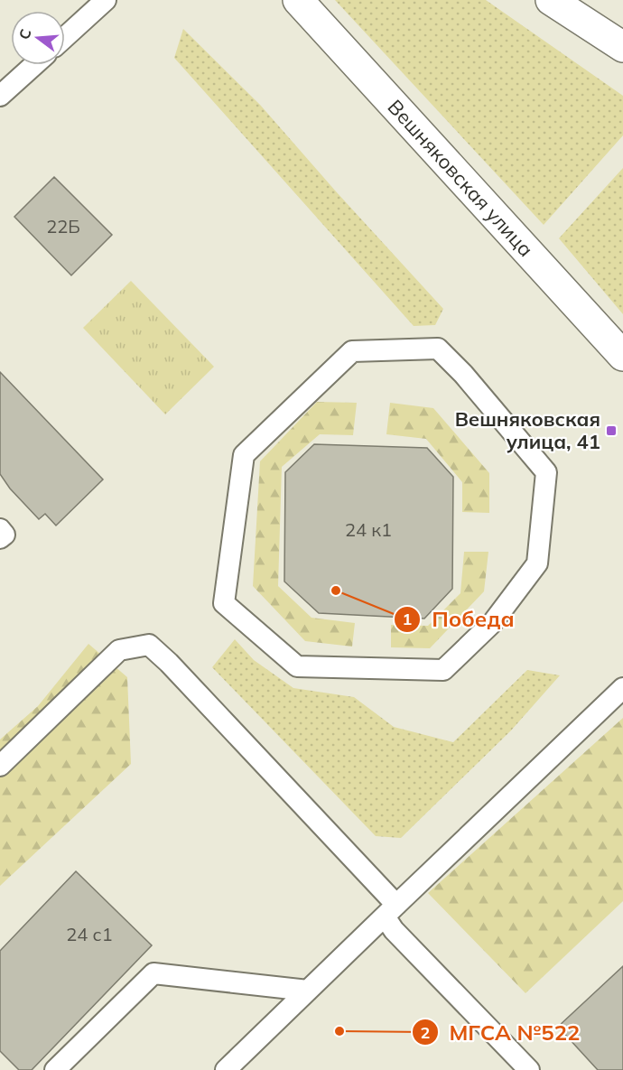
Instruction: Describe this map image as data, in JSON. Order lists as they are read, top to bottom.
{
  "streets": {
    "street": ["Вешняковская улица"]
  },
  "places": {
    "transit": ["Вешняковская улица, 41"],
    "other": ["Победа", "МГСА №522"]
  },
  "house_numbers": ["22Б", "24 к1", "24 с1"],
  "north": "left"
}
